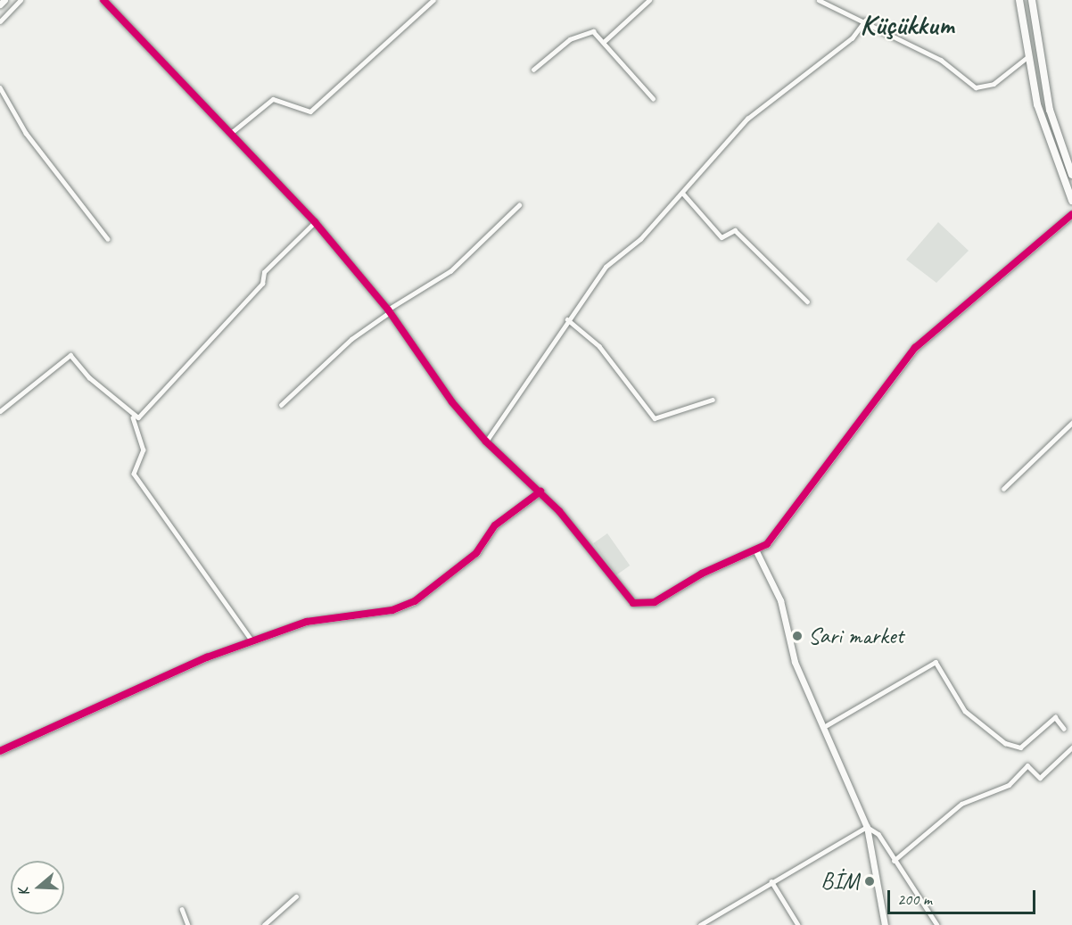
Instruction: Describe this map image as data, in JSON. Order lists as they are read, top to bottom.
{
  "districts": ["Küçükkum"],
  "places": ["Sari market", "BİM"],
  "scale_bar": "200 m",
  "north": "left"
}
